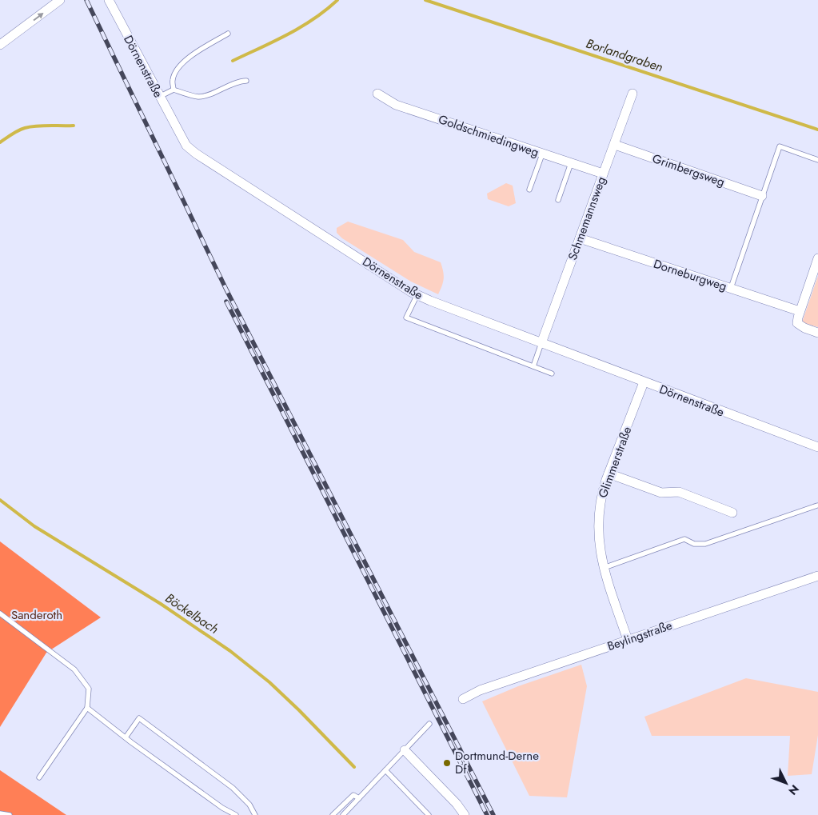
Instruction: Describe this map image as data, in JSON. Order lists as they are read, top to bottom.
{
  "streets": {
    "street": [
      "Dörnenstraße",
      "Goldschmiedingweg",
      "Grimbergsweg",
      "Schmemannsweg",
      "Dorneburgweg",
      "Glimmerstraße",
      "Beylingstraße"
    ]
  },
  "crossings": [
    ["Dörnenstraße", "Schmemannsweg"],
    ["Dörnenstraße", "Glimmerstraße"],
    ["Goldschmiedingweg", "Schmemannsweg"],
    ["Grimbergsweg", "Schmemannsweg"],
    ["Schmemannsweg", "Dorneburgweg"],
    ["Glimmerstraße", "Beylingstraße"]
  ],
  "water": ["Borlandgraben", "Böckelbach"],
  "parks": ["Sanderoth"],
  "places": ["Dortmund-Derne Df"],
  "north": "bottom right"
}
